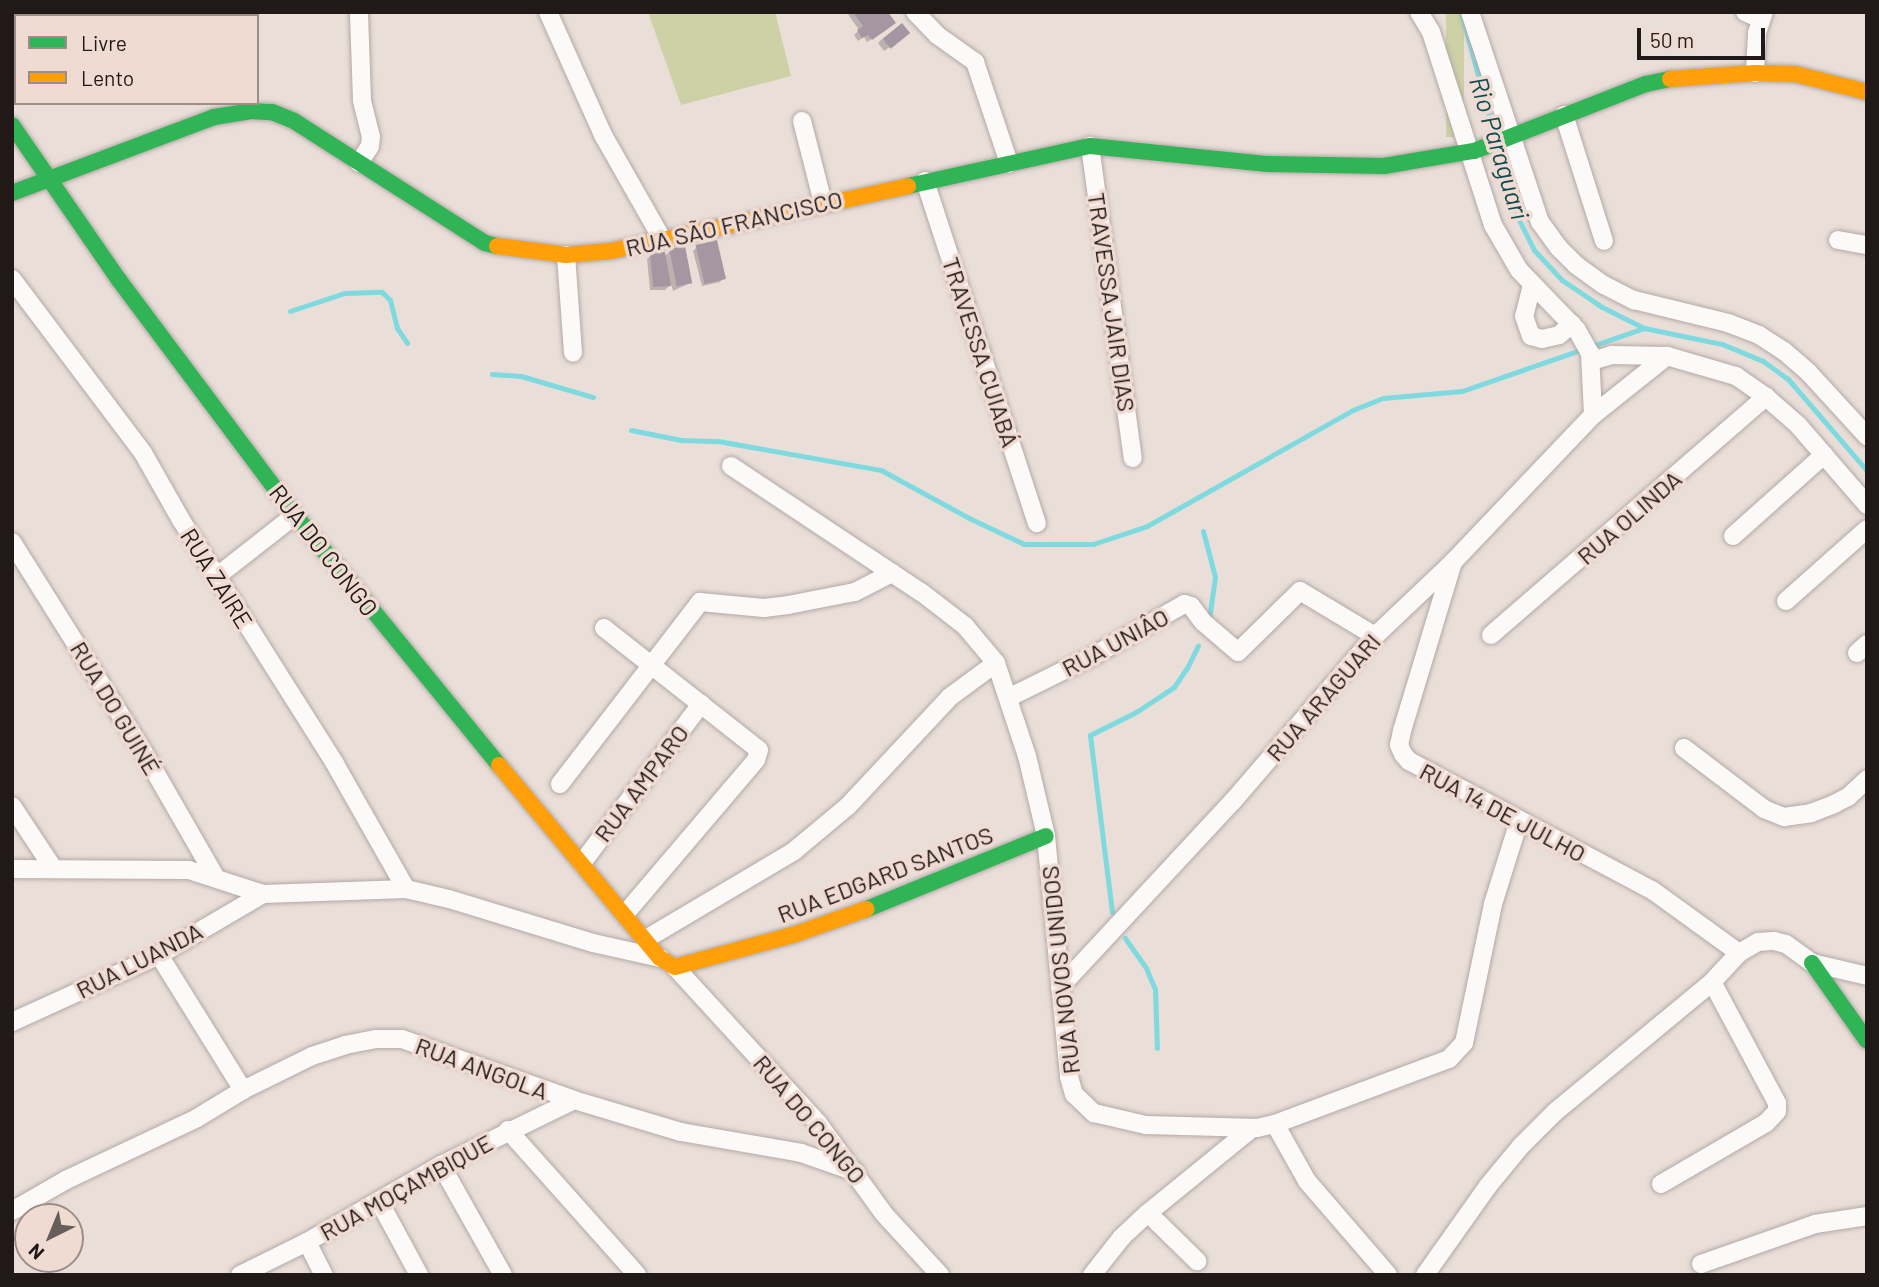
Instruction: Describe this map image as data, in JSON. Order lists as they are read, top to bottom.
{
  "streets": {
    "street": [
      "RUA SÃO FRANCISCO",
      "TRAVESSA JAIR DIAS",
      "TRAVESSA CUIABÁ",
      "RUA OLINDA",
      "RUA DO CONGO",
      "RUA ZAIRE",
      "RUA UNIÂO",
      "RUA ARAGUARI",
      "RUA DO GUINÉ",
      "RUA AMPARO",
      "RUA 14 DE JULHO",
      "RUA EDGARD SANTOS",
      "RUA LUANDA",
      "RUA NOVOS UNIDOS",
      "RUA ANGOLA",
      "RUA MOÇAMBIQUE"
    ]
  },
  "crossings": [
    ["RUA SÃO FRANCISCO", "TRAVESSA JAIR DIAS"],
    ["RUA SÃO FRANCISCO", "TRAVESSA CUIABÁ"],
    ["RUA SÃO FRANCISCO", "RUA DO CONGO"],
    ["RUA DO CONGO", "RUA AMPARO"],
    ["RUA DO CONGO", "RUA EDGARD SANTOS"],
    ["RUA DO CONGO", "RUA ANGOLA"],
    ["RUA UNIÂO", "RUA ARAGUARI"],
    ["RUA UNIÂO", "RUA NOVOS UNIDOS"],
    ["RUA ARAGUARI", "RUA 14 DE JULHO"],
    ["RUA ARAGUARI", "RUA NOVOS UNIDOS"],
    ["RUA 14 DE JULHO", "RUA NOVOS UNIDOS"],
    ["RUA EDGARD SANTOS", "RUA NOVOS UNIDOS"],
    ["RUA ANGOLA", "RUA MOÇAMBIQUE"]
  ],
  "water": ["Rio Paraguari"],
  "legend": ["Livre", "Lento"],
  "scale_bar": "50 m",
  "north": "bottom left"
}
